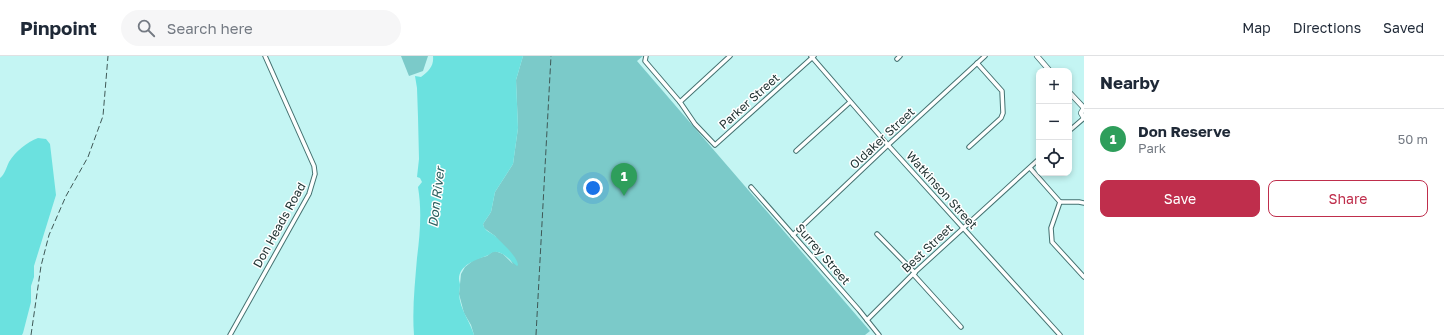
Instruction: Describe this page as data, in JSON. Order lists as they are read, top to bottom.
{
  "streets": {
    "street": [
      "Parker Street",
      "Oldaker Street",
      "Watkinson Street",
      "Don Heads Road",
      "Best Street",
      "Surrey Street"
    ]
  },
  "crossings": [
    ["Parker Street", "Watkinson Street"],
    ["Oldaker Street", "Watkinson Street"],
    ["Oldaker Street", "Surrey Street"],
    ["Watkinson Street", "Best Street"],
    ["Best Street", "Surrey Street"]
  ],
  "water": ["Don River"],
  "page": {
    "header": "Pinpoint",
    "search": "Search here",
    "nav": ["Map", "Directions", "Saved"],
    "heading": "Nearby",
    "map_buttons": ["+", "−"],
    "list": [
      {
        "mark": "1",
        "name": "Don Reserve",
        "note": "Park",
        "value": "50 m"
      }
    ],
    "pins": "1",
    "buttons": ["Save", "Share"]
  }
}
